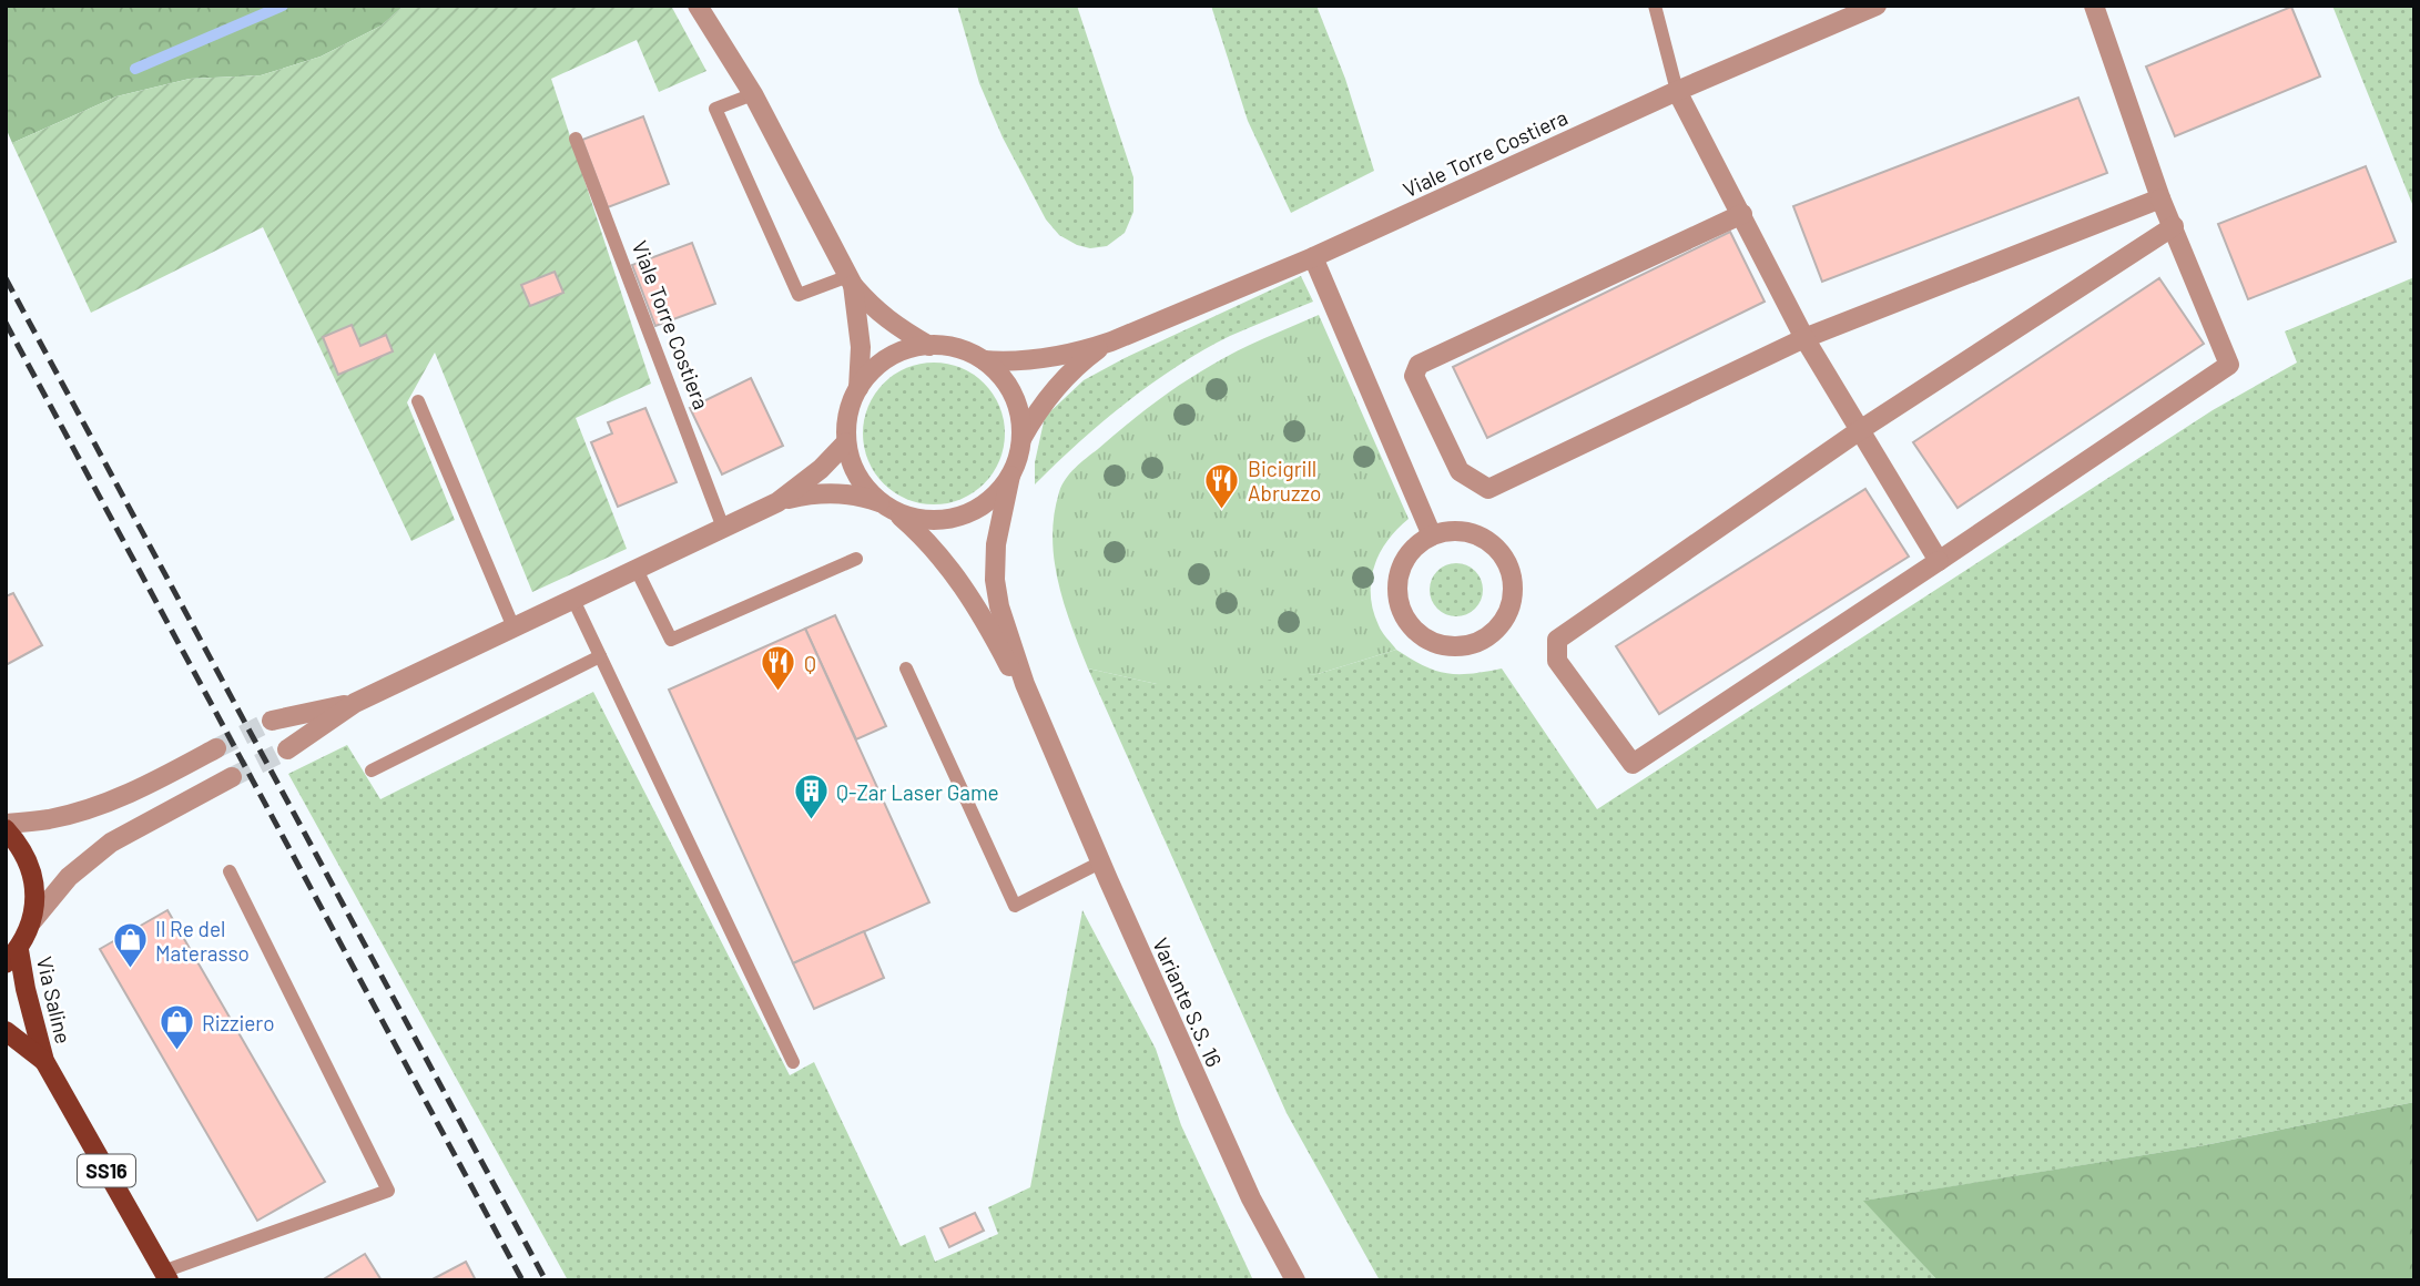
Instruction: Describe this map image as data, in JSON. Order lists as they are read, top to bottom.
{
  "streets": {
    "main road": ["Via Saline", "SS16"],
    "street": ["Viale Torre Costiera", "Variante S.S. 16"]
  },
  "crossings": [
    ["Viale Torre Costiera", "Variante S.S. 16"],
    ["Via Saline", "SS16"]
  ],
  "places": {
    "restaurant": ["Bicigrill Abruzzo", "Q"],
    "building": ["Q-Zar Laser Game"],
    "shop": ["Il Re del Materasso", "Rizziero"]
  }
}
